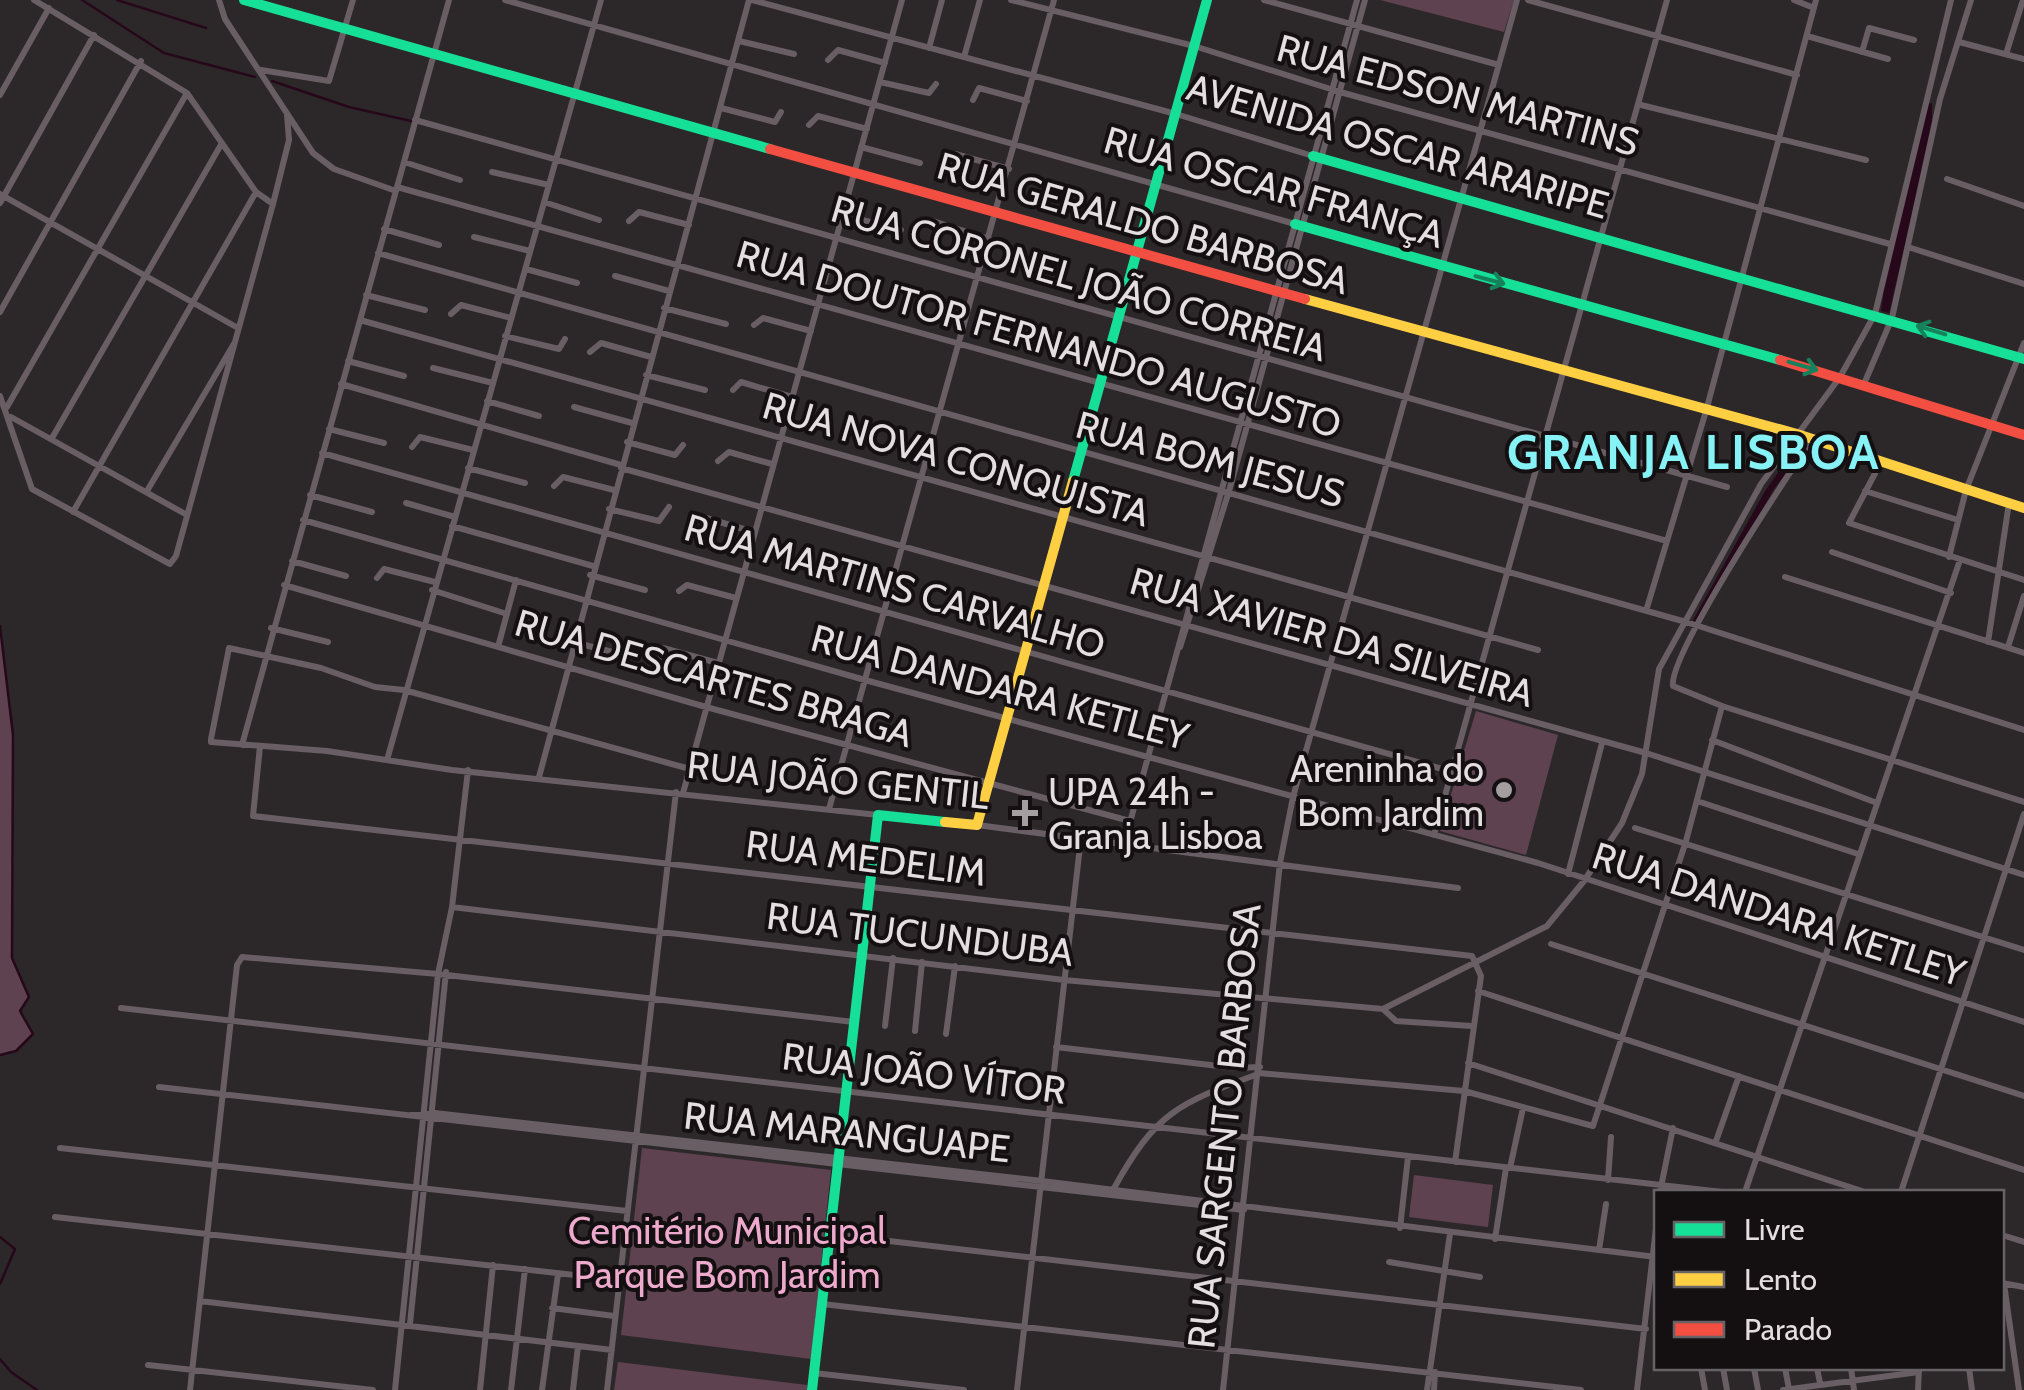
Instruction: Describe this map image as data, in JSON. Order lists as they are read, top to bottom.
{
  "streets": {
    "street": [
      "RUA EDSON MARTINS",
      "AVENIDA OSCAR ARARIPE",
      "RUA OSCAR FRANÇA",
      "RUA GERALDO BARBOSA",
      "RUA CORONEL JOÃO CORREIA",
      "RUA DOUTOR FERNANDO AUGUSTO",
      "RUA NOVA CONQUISTA",
      "RUA BOM JESUS",
      "RUA MARTINS CARVALHO",
      "RUA XAVIER DA SILVEIRA",
      "RUA DESCARTES BRAGA",
      "RUA DANDARA KETLEY",
      "RUA JOÃO GENTIL",
      "RUA MEDELIM",
      "RUA TUCUNDUBA",
      "RUA JOÃO VÍTOR",
      "RUA SARGENTO BARBOSA",
      "RUA MARANGUAPE"
    ]
  },
  "crossings": [
    ["RUA EDSON MARTINS", "RUA SARGENTO BARBOSA"],
    ["AVENIDA OSCAR ARARIPE", "RUA SARGENTO BARBOSA"],
    ["RUA OSCAR FRANÇA", "RUA SARGENTO BARBOSA"],
    ["RUA GERALDO BARBOSA", "RUA SARGENTO BARBOSA"],
    ["RUA CORONEL JOÃO CORREIA", "RUA SARGENTO BARBOSA"],
    ["RUA DOUTOR FERNANDO AUGUSTO", "RUA SARGENTO BARBOSA"],
    ["RUA NOVA CONQUISTA", "RUA SARGENTO BARBOSA"],
    ["RUA BOM JESUS", "RUA SARGENTO BARBOSA"],
    ["RUA MARTINS CARVALHO", "RUA SARGENTO BARBOSA"],
    ["RUA XAVIER DA SILVEIRA", "RUA SARGENTO BARBOSA"],
    ["RUA DANDARA KETLEY", "RUA SARGENTO BARBOSA"],
    ["RUA JOÃO GENTIL", "RUA MEDELIM"],
    ["RUA JOÃO GENTIL", "RUA SARGENTO BARBOSA"],
    ["RUA MEDELIM", "RUA SARGENTO BARBOSA"],
    ["RUA TUCUNDUBA", "RUA SARGENTO BARBOSA"],
    ["RUA JOÃO VÍTOR", "RUA SARGENTO BARBOSA"],
    ["RUA SARGENTO BARBOSA", "RUA MARANGUAPE"]
  ],
  "districts": ["GRANJA LISBOA"],
  "parks": ["Cemitério Municipal Parque Bom Jardim"],
  "places": {
    "other": ["Areninha do Bom Jardim"],
    "health": ["UPA 24h - Granja Lisboa"]
  },
  "legend": ["Livre", "Lento", "Parado"]
}
